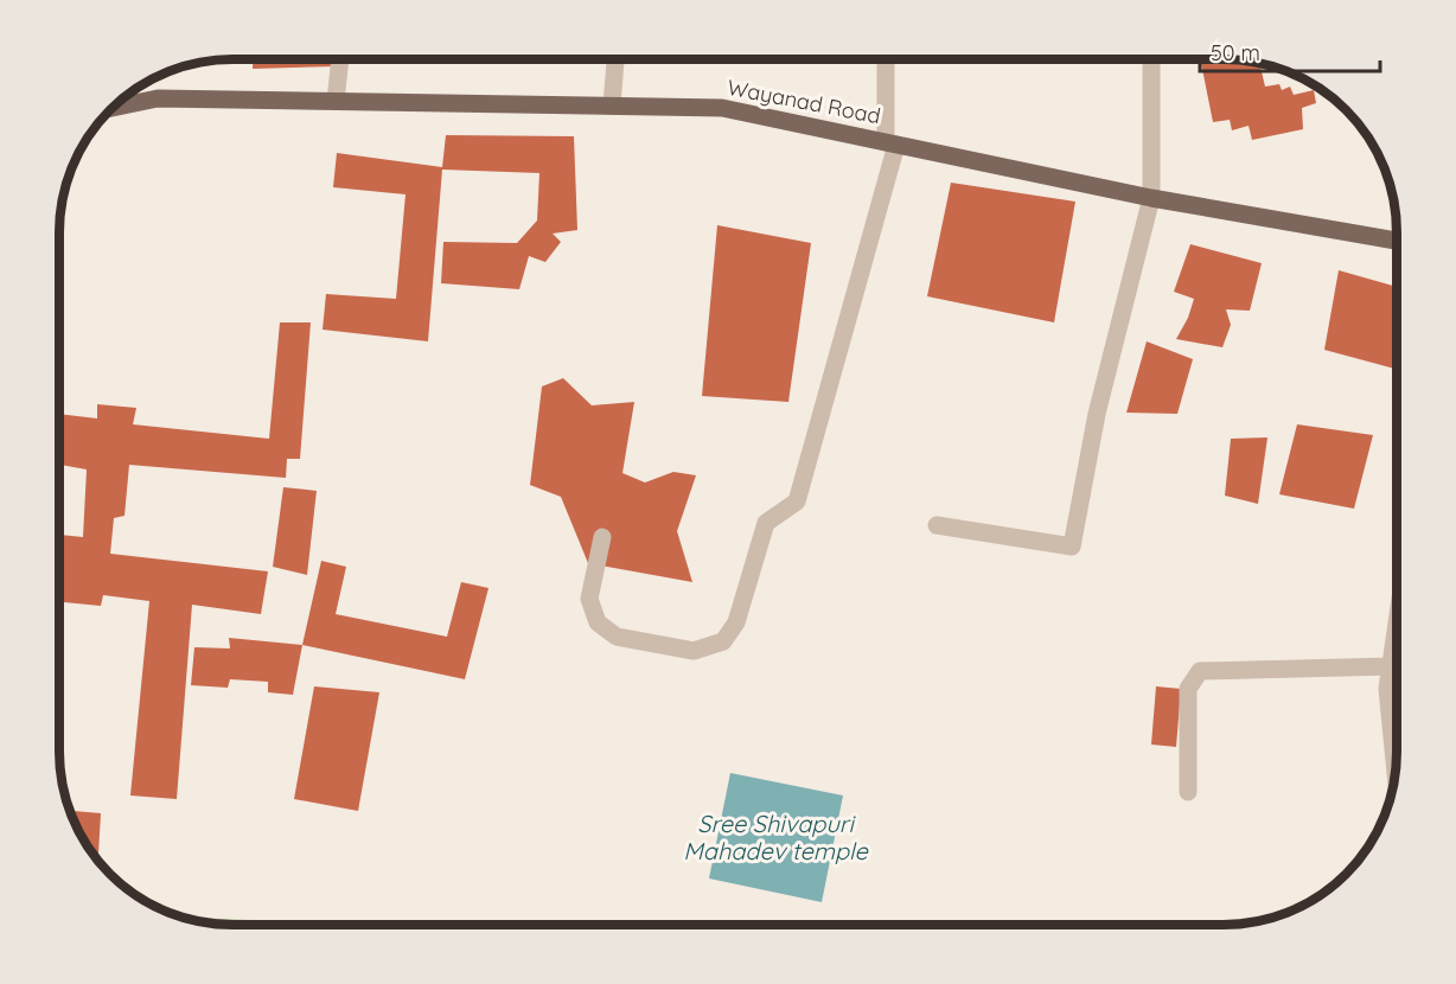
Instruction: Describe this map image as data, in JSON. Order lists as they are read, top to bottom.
{
  "streets": {
    "main road": ["Wayanad Road"]
  },
  "water": ["Sree Shivapuri Mahadev temple"],
  "scale_bar": "50 m"
}
